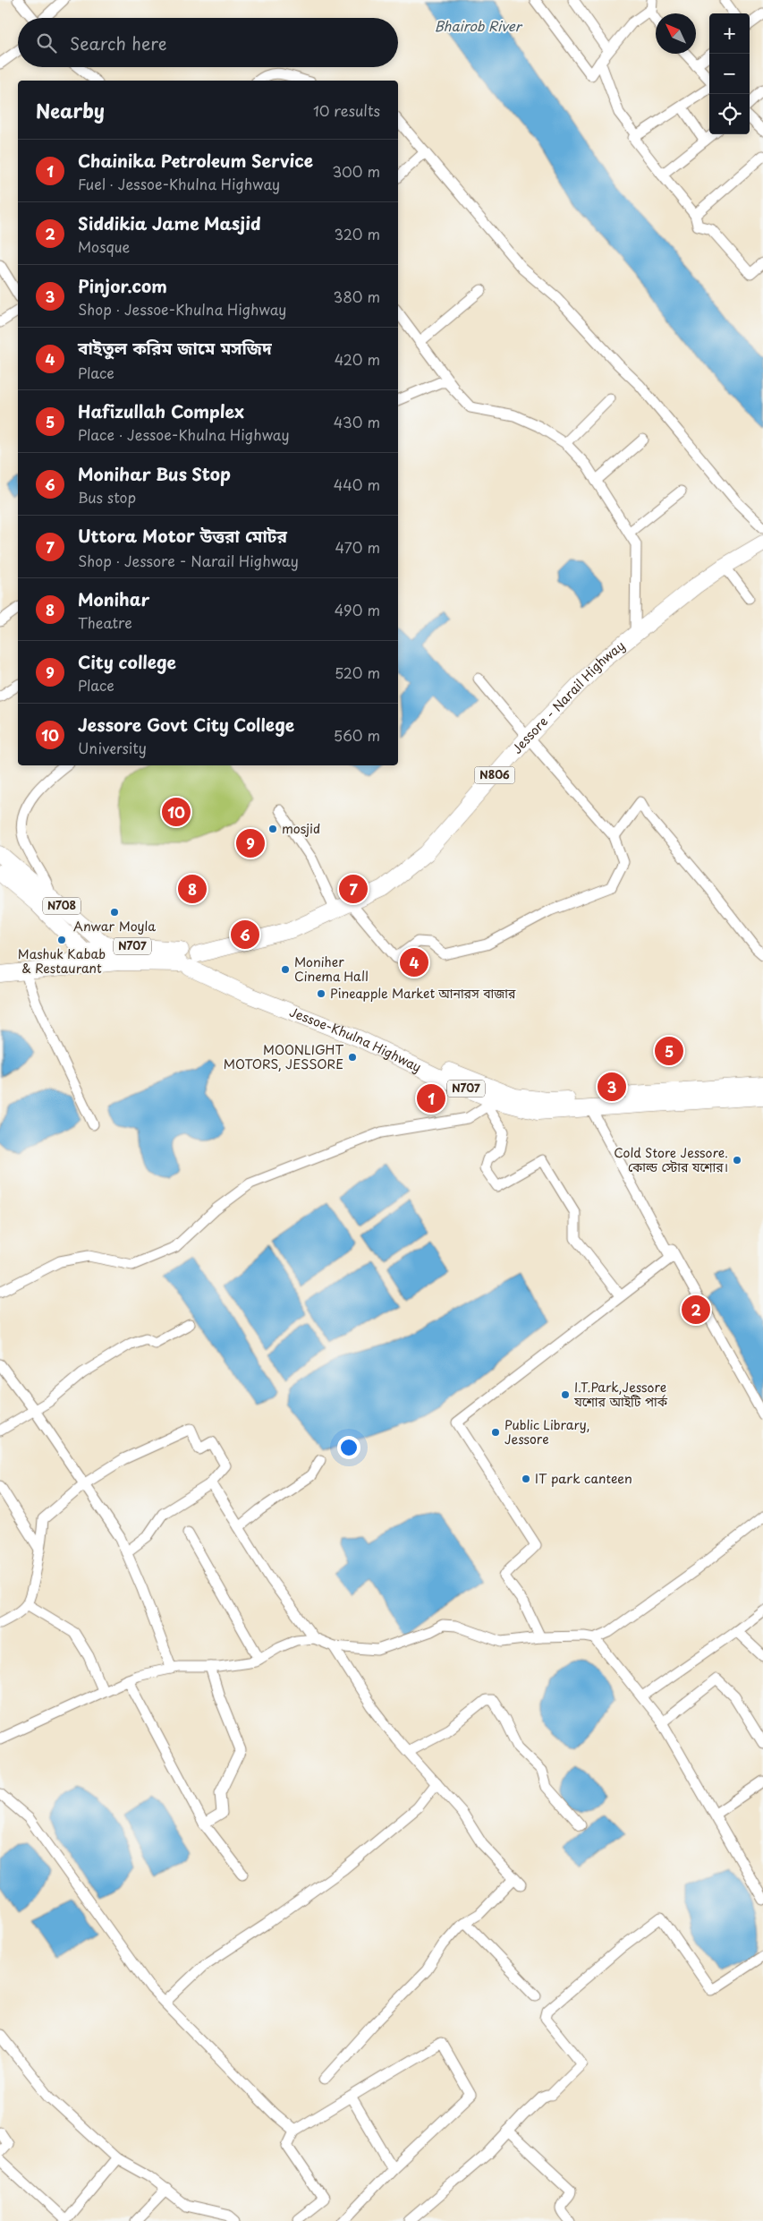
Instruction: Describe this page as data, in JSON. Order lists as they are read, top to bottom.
{
  "streets": {
    "highway": [
      "Jessore - Narail Highway",
      "N806",
      "N708",
      "N707",
      "Jessoe-Khulna Highway"
    ]
  },
  "crossings": [
    ["Jessore - Narail Highway", "Jessoe-Khulna Highway"],
    ["N708", "N707"],
    ["N708", "Jessoe-Khulna Highway"],
    ["N707", "Jessoe-Khulna Highway"]
  ],
  "water": ["Bhairob River"],
  "places": [
    "mosjid",
    "Anwar Moyla",
    "Mashuk Kabab & Restaurant",
    "Moniher Cinema Hall",
    "Pineapple Market আনারস বাজার",
    "MOONLIGHT MOTORS, JESSORE",
    "Cold Store Jessore. কোল্ড স্টোর যশোর।",
    "I.T.Park,Jessore যশোর আইটি পার্ক",
    "Public Library, Jessore",
    "IT park canteen"
  ],
  "north": "top left",
  "page": {
    "map_buttons": ["+", "−"],
    "search": "Search here",
    "heading": ["Nearby", "10 results"],
    "list": [
      {
        "mark": "1",
        "name": "Chainika Petroleum Service",
        "note": "Fuel · Jessoe-Khulna Highway",
        "value": "300 m"
      },
      {
        "mark": "2",
        "name": "Siddikia Jame Masjid",
        "note": "Mosque",
        "value": "320 m"
      },
      {
        "mark": "3",
        "name": "Pinjor.com",
        "note": "Shop · Jessoe-Khulna Highway",
        "value": "380 m"
      },
      {
        "mark": "4",
        "name": "বাইতুল করিম জামে মসজিদ",
        "note": "Place",
        "value": "420 m"
      },
      {
        "mark": "5",
        "name": "Hafizullah Complex",
        "note": "Place · Jessoe-Khulna Highway",
        "value": "430 m"
      },
      {
        "mark": "6",
        "name": "Monihar Bus Stop",
        "note": "Bus stop",
        "value": "440 m"
      },
      {
        "mark": "7",
        "name": "Uttora Motor উত্তরা মোটর",
        "note": "Shop · Jessore - Narail Highway",
        "value": "470 m"
      },
      {
        "mark": "8",
        "name": "Monihar",
        "note": "Theatre",
        "value": "490 m"
      },
      {
        "mark": "9",
        "name": "City college",
        "note": "Place",
        "value": "520 m"
      },
      {
        "mark": "10",
        "name": "Jessore Govt City College",
        "note": "University",
        "value": "560 m"
      }
    ],
    "pins": [
      "10",
      "9",
      "7",
      "8",
      "6",
      "4",
      "5",
      "3",
      "1",
      "2"
    ]
  }
}
